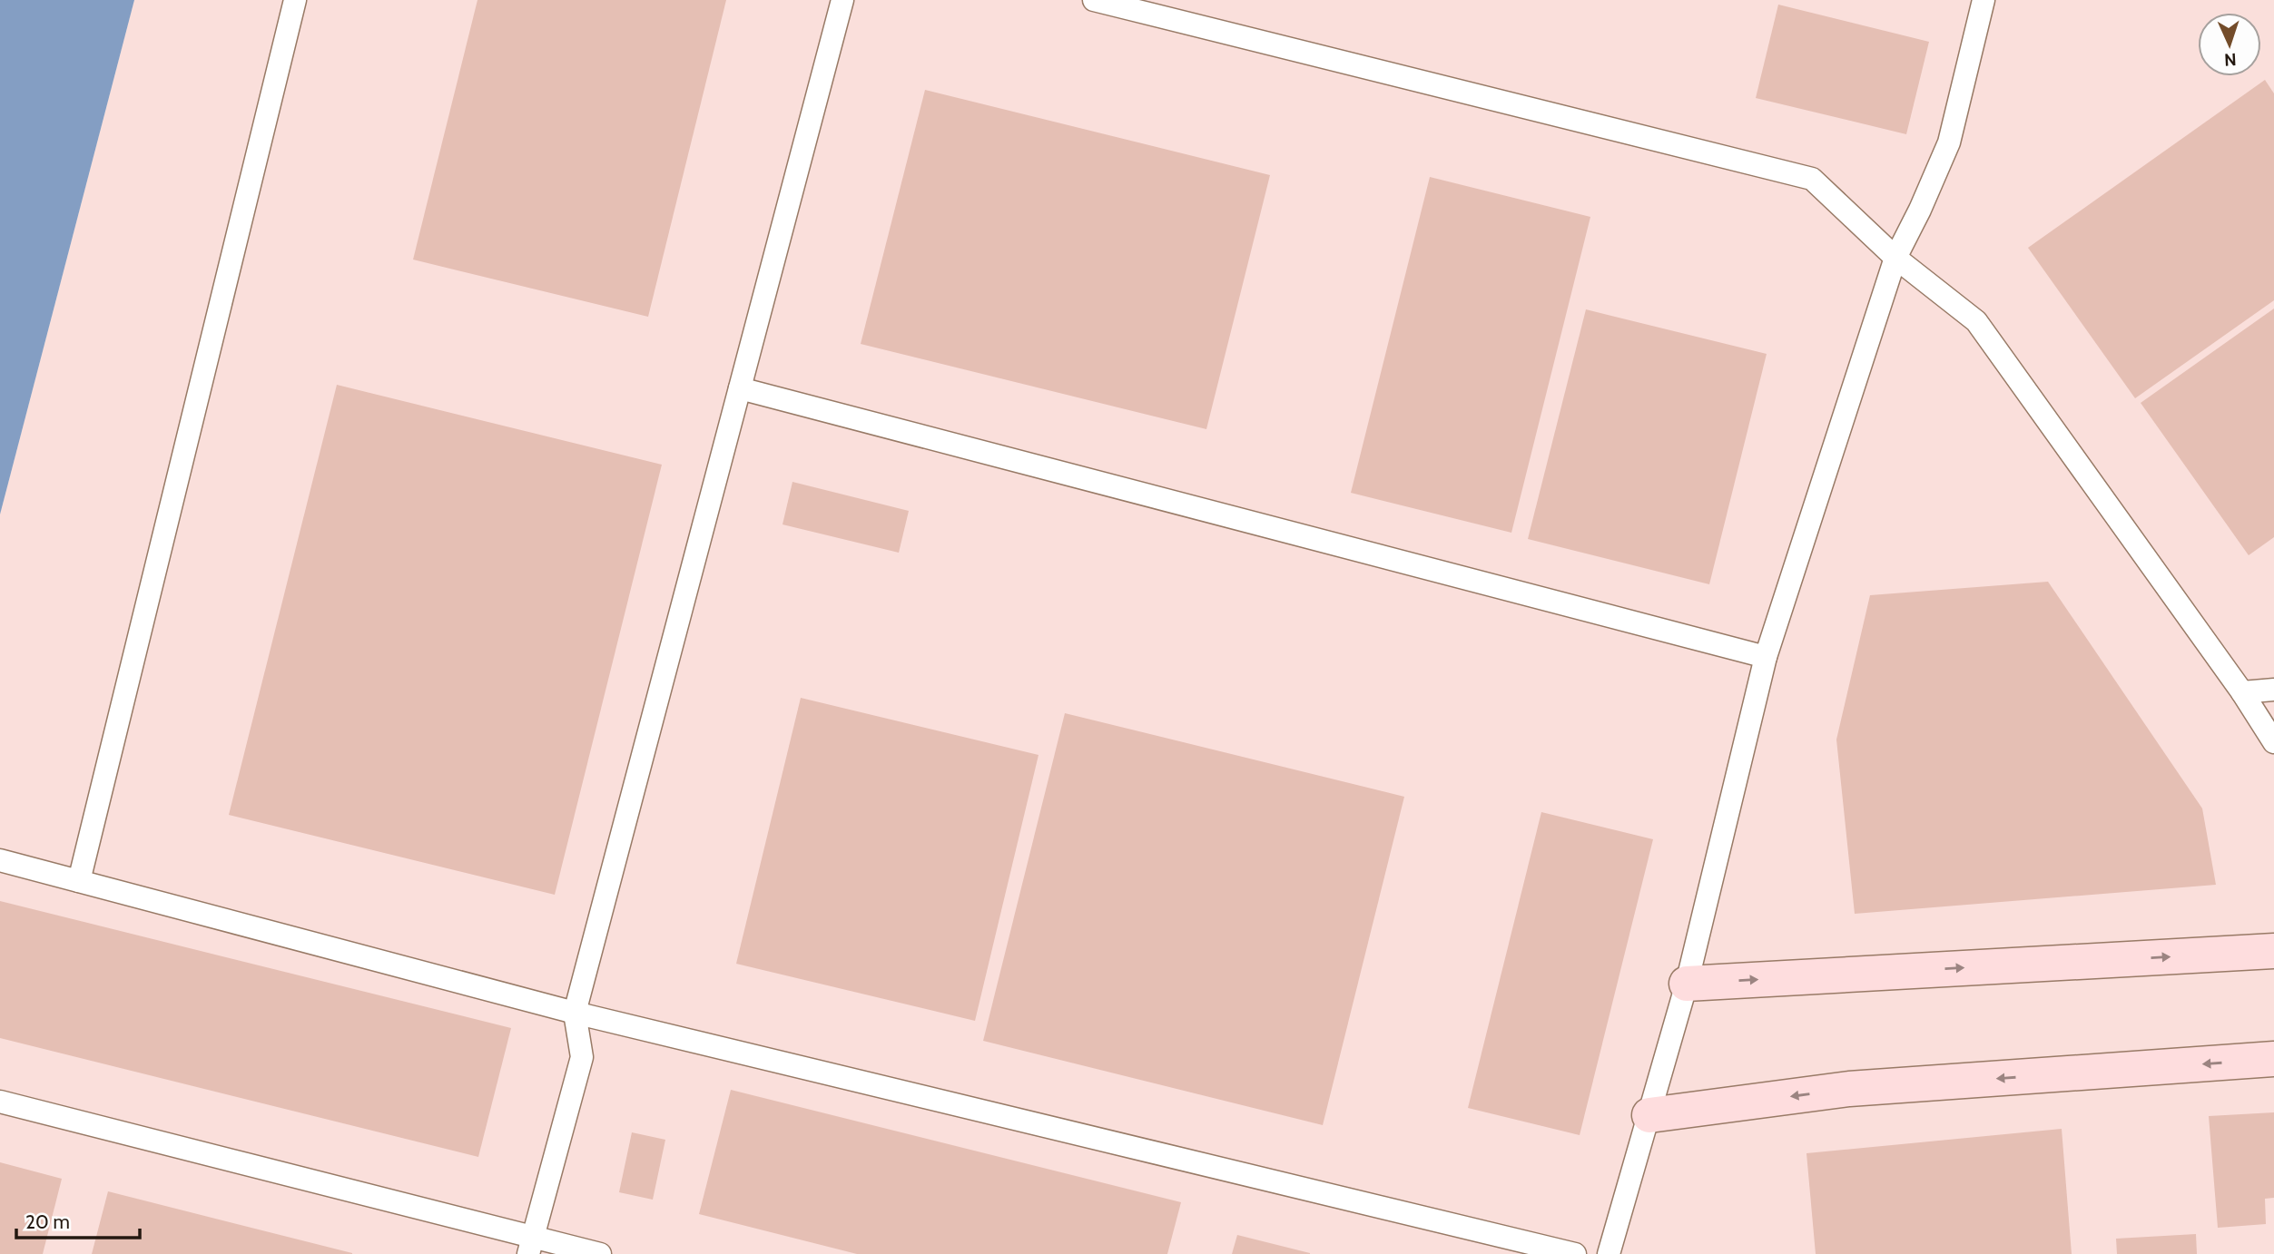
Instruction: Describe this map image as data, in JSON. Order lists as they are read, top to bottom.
{
  "scale_bar": "20 m",
  "north": "bottom"
}
